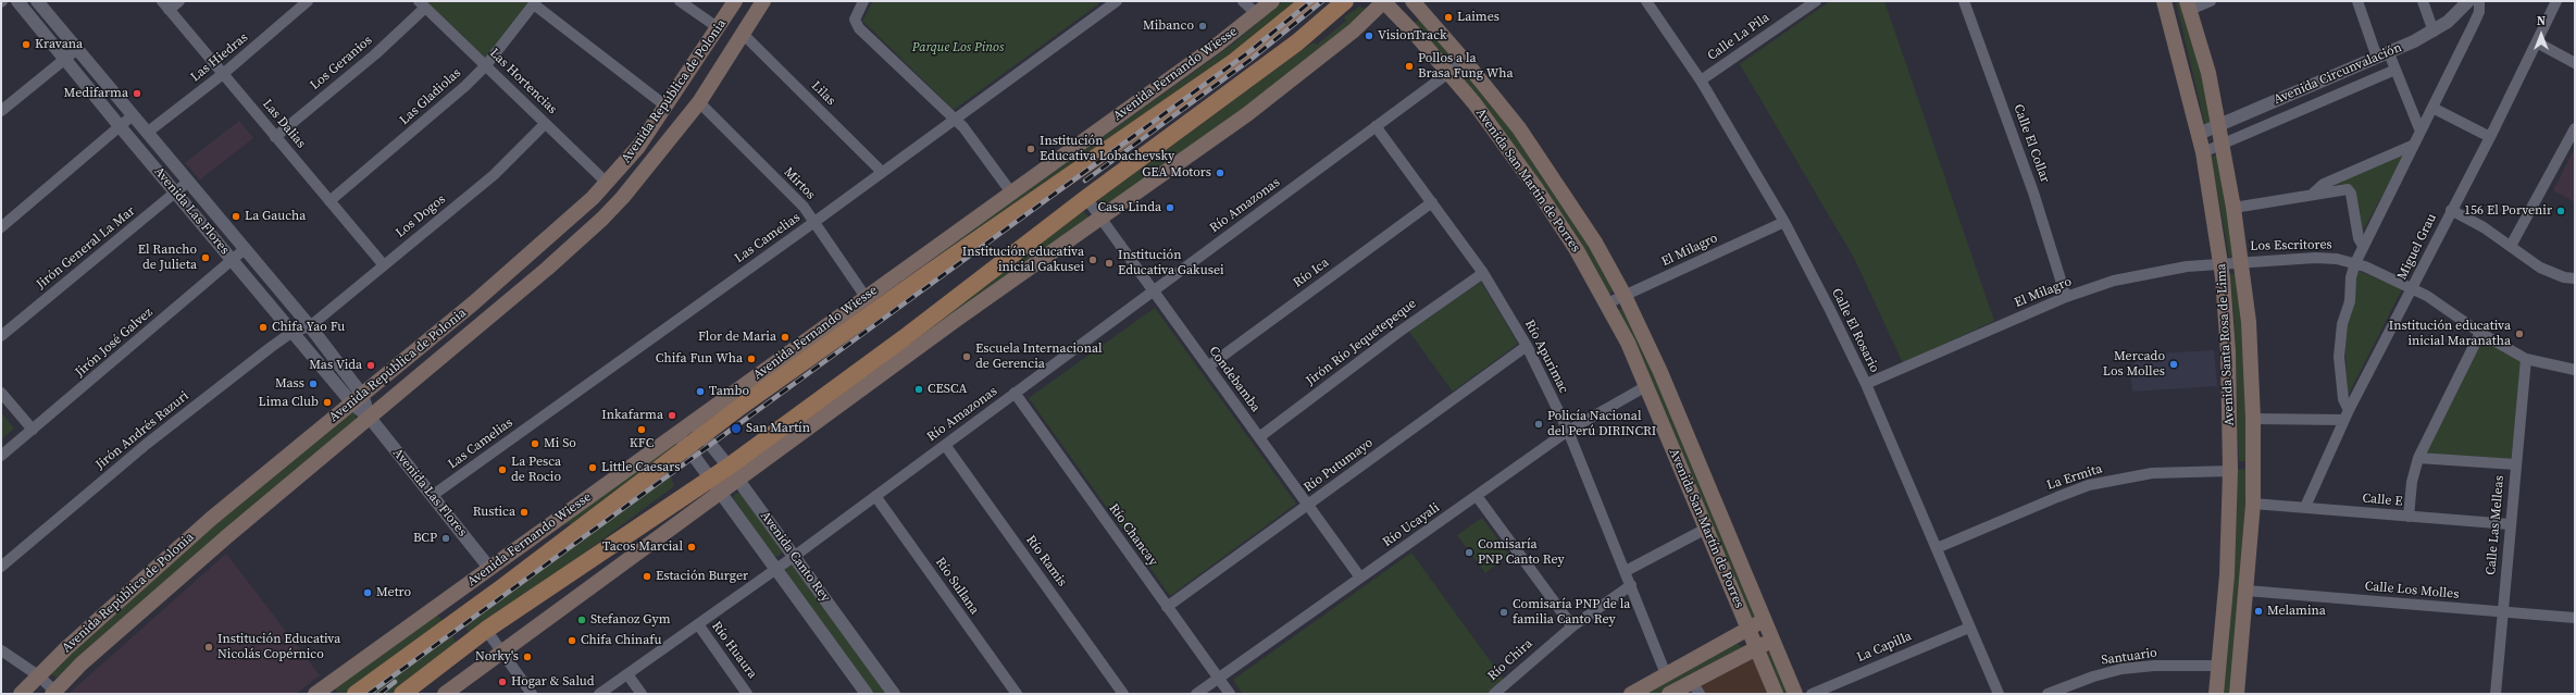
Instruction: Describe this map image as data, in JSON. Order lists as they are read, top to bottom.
{
  "streets": {
    "main road": [
      "Avenida Fernando Wiesse",
      "Avenida República de Polonia",
      "Avenida San Martín de Porres",
      "Avenida Santa Rosa de Lima"
    ],
    "street": [
      "Calle La Pila",
      "Las Hiedras",
      "Los Geranios",
      "Avenida Circunvalación",
      "Las Hortencias",
      "Lilas",
      "Las Gladiolas",
      "Las Dalias",
      "Calle El Collar",
      "Mirtos",
      "Río Amazonas",
      "Avenida Las Flores",
      "Los Dogos",
      "Las Camelias",
      "Los Escritores",
      "Miguel Grau",
      "Jirón General La Mar",
      "El Milagro",
      "Río Ica",
      "Calle El Rosario",
      "Jirón José Galvez",
      "Jirón Río Jequetepeque",
      "Río Apurimac",
      "Condebamba",
      "Jirón Andrés Razuri",
      "Río Putumayo",
      "La Ermita",
      "Calle E",
      "Río Ucayali",
      "Calle Las Melleas",
      "Río Chancay",
      "Avenida Canto Rey",
      "Río Ramis",
      "Río Sullana",
      "Calle Los Molles",
      "La Capilla",
      "Río Huaura",
      "Santuario",
      "Río Chira"
    ]
  },
  "crossings": [
    ["Calle La Pila", "Calle El Rosario"],
    ["Las Hiedras", "Las Dalias"],
    ["Las Hiedras", "Avenida Las Flores"],
    ["Los Geranios", "Las Hortencias"],
    ["Los Geranios", "Las Dalias"],
    ["Avenida Fernando Wiesse", "Mirtos"],
    ["Avenida Fernando Wiesse", "Avenida Las Flores"],
    ["Avenida Fernando Wiesse", "Avenida Canto Rey"],
    ["Avenida Circunvalación", "Avenida Santa Rosa de Lima"],
    ["Las Hortencias", "Avenida República de Polonia"],
    ["Las Hortencias", "Las Gladiolas"],
    ["Las Hortencias", "Los Dogos"],
    ["Avenida República de Polonia", "Lilas"],
    ["Avenida República de Polonia", "Mirtos"],
    ["Avenida República de Polonia", "Avenida Las Flores"],
    ["Lilas", "Las Camelias"],
    ["Las Gladiolas", "Las Dalias"],
    ["Las Dalias", "Los Dogos"],
    ["Calle El Collar", "El Milagro"],
    ["Avenida San Martín de Porres", "Río Amazonas"],
    ["Avenida San Martín de Porres", "El Milagro"],
    ["Avenida San Martín de Porres", "Río Ucayali"],
    ["Mirtos", "Las Camelias"],
    ["Río Amazonas", "Río Apurimac"],
    ["Río Amazonas", "Condebamba"],
    ["Río Amazonas", "Río Chancay"],
    ["Río Amazonas", "Avenida Canto Rey"],
    ["Río Amazonas", "Río Ramis"],
    ["Río Amazonas", "Río Sullana"],
    ["Río Amazonas", "Río Huaura"],
    ["Avenida Las Flores", "Los Dogos"],
    ["Avenida Las Flores", "Las Camelias"],
    ["Avenida Las Flores", "Jirón General La Mar"],
    ["Avenida Las Flores", "Jirón José Galvez"],
    ["Avenida Las Flores", "Jirón Andrés Razuri"],
    ["Los Dogos", "Jirón Andrés Razuri"],
    ["Los Escritores", "Miguel Grau"],
    ["Los Escritores", "El Milagro"],
    ["Los Escritores", "Avenida Santa Rosa de Lima"],
    ["Los Escritores", "Calle Las Melleas"],
    ["Miguel Grau", "Calle E"],
    ["El Milagro", "Calle El Rosario"],
    ["El Milagro", "Avenida Santa Rosa de Lima"],
    ["Río Ica", "Río Apurimac"],
    ["Río Ica", "Condebamba"],
    ["Calle El Rosario", "La Ermita"],
    ["Calle El Rosario", "La Capilla"],
    ["Jirón Río Jequetepeque", "Río Apurimac"],
    ["Jirón Río Jequetepeque", "Condebamba"],
    ["Avenida Santa Rosa de Lima", "La Ermita"],
    ["Avenida Santa Rosa de Lima", "Calle E"],
    ["Avenida Santa Rosa de Lima", "Calle Los Molles"],
    ["Avenida Santa Rosa de Lima", "Santuario"],
    ["Río Apurimac", "Río Putumayo"],
    ["Río Apurimac", "Río Ucayali"],
    ["Río Apurimac", "Río Chira"],
    ["Condebamba", "Río Putumayo"],
    ["Condebamba", "Río Ucayali"],
    ["Río Putumayo", "Río Chancay"],
    ["Calle E", "Calle Las Melleas"],
    ["Río Ucayali", "Río Chancay"],
    ["Calle Las Melleas", "Calle Los Molles"]
  ],
  "parks": ["Parque Los Pinos"],
  "places": [
    "Laimes",
    "Mibanco",
    "VisionTrack",
    "Kravana",
    "Pollos a la Brasa Fung Wha",
    "Medifarma",
    "Institución Educativa Lobachevsky",
    "GEA Motors",
    "Casa Linda",
    "156 El Porvenir",
    "La Gaucha",
    "El Rancho de Julieta",
    "Institución educativa inicial Gakusei",
    "Institución Educativa Gakusei",
    "Chifa Yao Fu",
    "Institución educativa inicial Maranatha",
    "Flor de Maria",
    "Escuela Internacional de Gerencia",
    "Chifa Fun Wha",
    "Mercado Los Molles",
    "Mas Vida",
    "Mass",
    "CESCA",
    "Tambo",
    "Lima Club",
    "Inkafarma",
    "Policía Nacional del Perú DIRINCRI",
    "San Martín",
    "KFC",
    "Mi So",
    "Little Caesars",
    "La Pesca de Rocio",
    "Rustica",
    "BCP",
    "Tacos Marcial",
    "Comisaría PNP Canto Rey",
    "Estación Burger",
    "Metro",
    "Melamina",
    "Comisaría PNP de la familia Canto Rey",
    "Stefanoz Gym",
    "Chifa Chinafu",
    "Institución Educativa Nicolás Copérnico",
    "Norky's",
    "Hogar & Salud"
  ],
  "north": "top"
}
